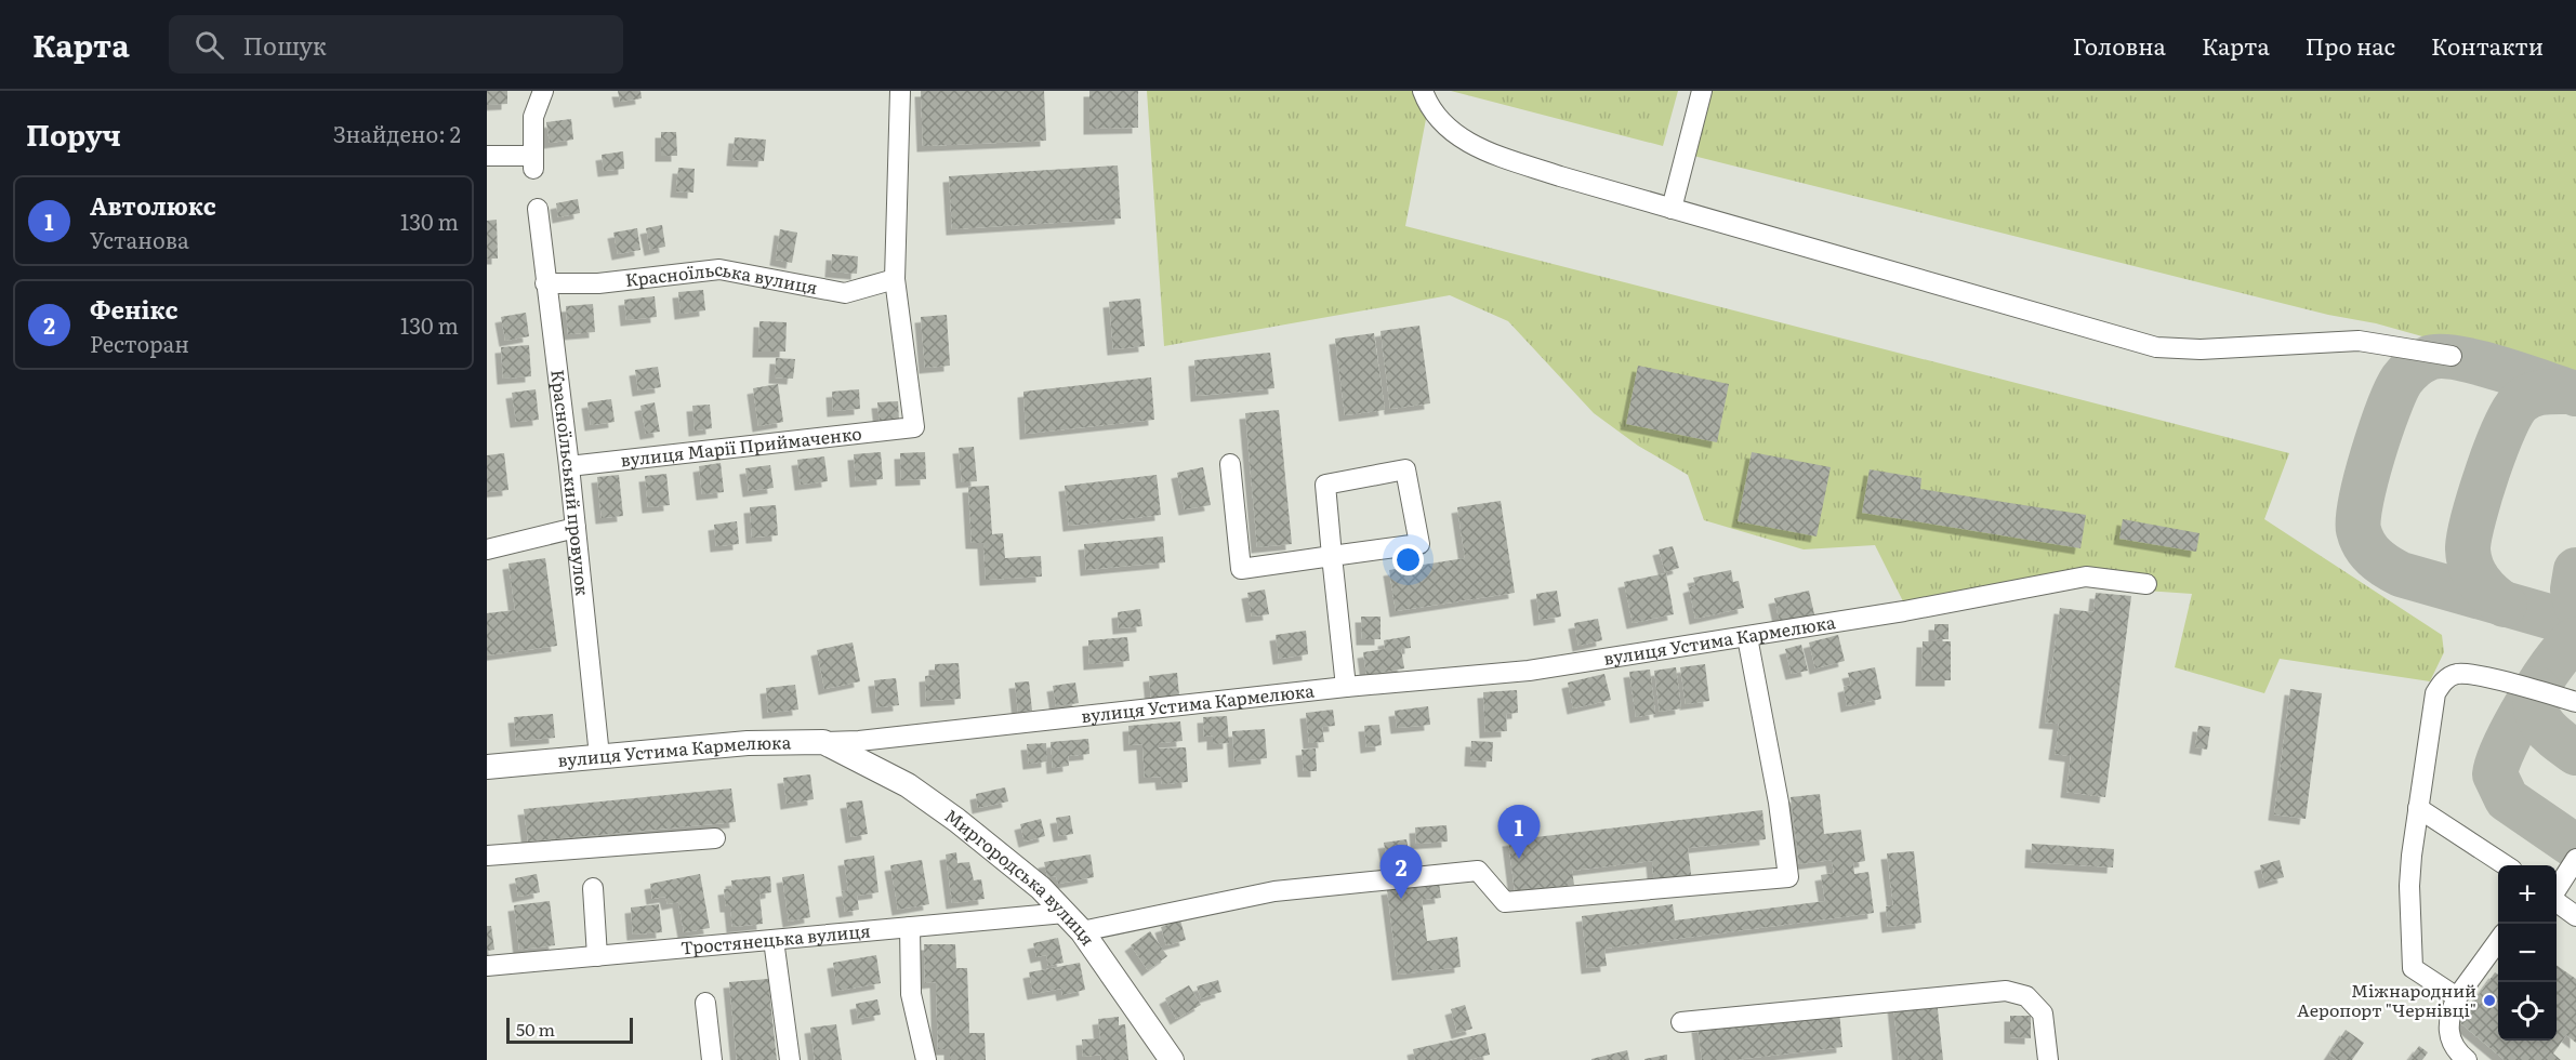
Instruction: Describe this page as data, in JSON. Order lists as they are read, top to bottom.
{
  "streets": {
    "main road": ["вулиця Устима Кармелюка", "Миргородська вулиця"],
    "street": [
      "Красноїльська вулиця",
      "вулиця Марії Приймаченко",
      "Красноїльський провулок",
      "Тростянецька вулиця"
    ]
  },
  "crossings": [
    ["Красноїльська вулиця", "вулиця Марії Приймаченко"],
    ["Красноїльська вулиця", "Красноїльський провулок"],
    ["вулиця Марії Приймаченко", "Красноїльський провулок"],
    ["Красноїльський провулок", "вулиця Устима Кармелюка"],
    ["вулиця Устима Кармелюка", "Миргородська вулиця"],
    ["Миргородська вулиця", "Тростянецька вулиця"]
  ],
  "places": ["Міжнародний Аеропорт \"Чернівці\""],
  "scale_bar": "50 m",
  "page": {
    "header": "Карта",
    "search": "Пошук",
    "nav": [
      "Головна",
      "Карта",
      "Про нас",
      "Контакти"
    ],
    "heading": ["Поруч", "Знайдено: 2"],
    "list": [
      {
        "mark": "1",
        "name": "Автолюкс",
        "note": "Установа",
        "value": "130 m"
      },
      {
        "mark": "2",
        "name": "Фенікс",
        "note": "Ресторан",
        "value": "130 m"
      }
    ],
    "pins": ["1", "2"],
    "map_buttons": ["+", "−"],
    "scale": "50 m"
  }
}
